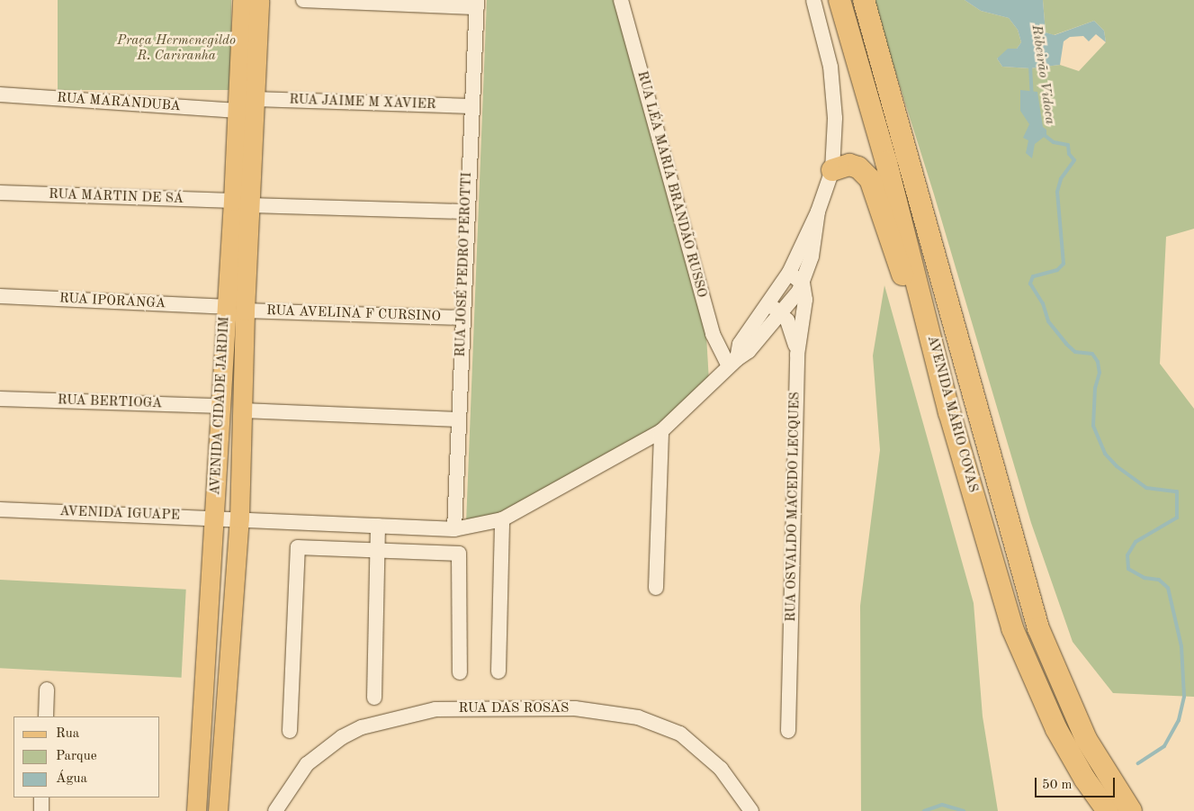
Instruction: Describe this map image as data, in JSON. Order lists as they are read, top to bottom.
{
  "streets": {
    "highway": ["AVENIDA MÁRIO COVAS"],
    "main road": ["AVENIDA CIDADE JARDIM"],
    "street": [
      "RUA MARANDUBA",
      "RUA JAIME M XAVIER",
      "RUA LÉA MARIA BRANDÃO RUSSO",
      "RUA MARTIN DE SÁ",
      "RUA JOSÉ PEDRO PEROTTI",
      "RUA IPORANGA",
      "RUA AVELINA F CURSINO",
      "RUA BERTIOGA",
      "RUA OSVALDO MACEDO LECQUES",
      "AVENIDA IGUAPE",
      "RUA DAS ROSAS"
    ]
  },
  "crossings": [
    ["RUA MARANDUBA", "AVENIDA CIDADE JARDIM"],
    ["RUA JAIME M XAVIER", "RUA JOSÉ PEDRO PEROTTI"],
    ["RUA JAIME M XAVIER", "AVENIDA CIDADE JARDIM"],
    ["RUA LÉA MARIA BRANDÃO RUSSO", "AVENIDA IGUAPE"],
    ["RUA MARTIN DE SÁ", "RUA JOSÉ PEDRO PEROTTI"],
    ["RUA MARTIN DE SÁ", "AVENIDA CIDADE JARDIM"],
    ["RUA JOSÉ PEDRO PEROTTI", "RUA AVELINA F CURSINO"],
    ["RUA JOSÉ PEDRO PEROTTI", "AVENIDA IGUAPE"],
    ["RUA IPORANGA", "AVENIDA CIDADE JARDIM"],
    ["RUA AVELINA F CURSINO", "AVENIDA CIDADE JARDIM"],
    ["RUA BERTIOGA", "AVENIDA CIDADE JARDIM"],
    ["AVENIDA CIDADE JARDIM", "AVENIDA IGUAPE"],
    ["RUA OSVALDO MACEDO LECQUES", "AVENIDA IGUAPE"]
  ],
  "water": ["Ribeirão Vidoca"],
  "parks": ["Praça Hermenegildo R. Cariranha"],
  "legend": ["Rua", "Parque", "Água"],
  "scale_bar": "50 m"
}
